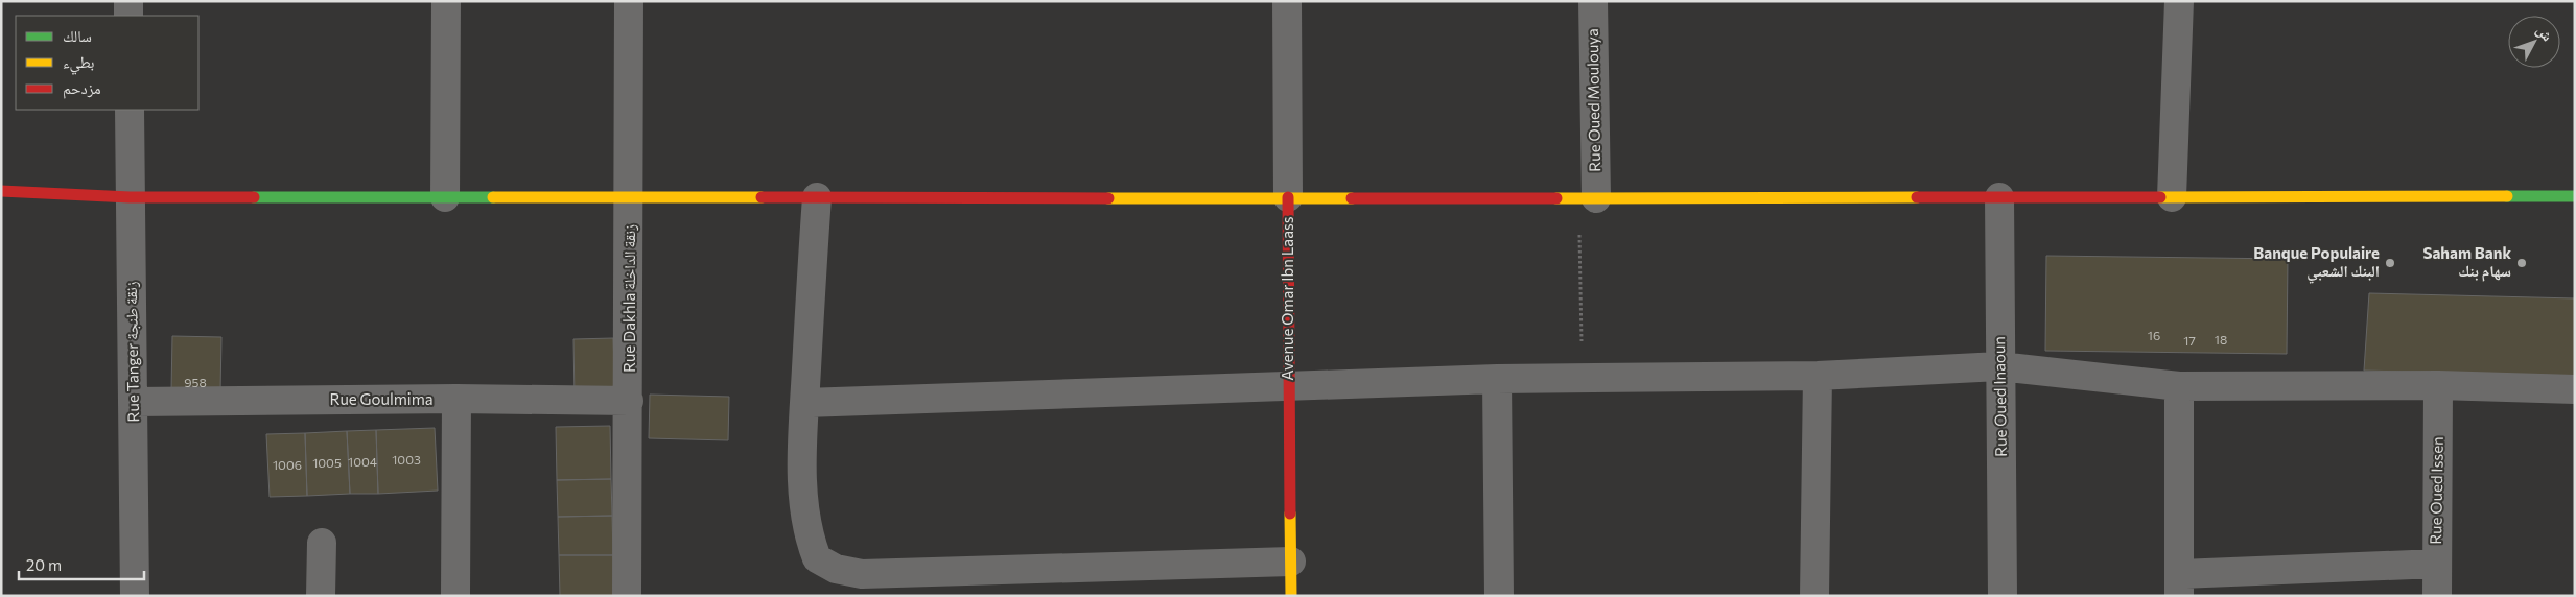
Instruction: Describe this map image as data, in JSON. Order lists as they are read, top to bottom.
{
  "streets": {
    "street": [
      "Rue Oued Moulouya",
      "Rue Dakhla زنقة الداخلة",
      "Avenue Omar Ibn Laass",
      "Rue Tanger زنقة طنجة",
      "Rue Oued Inaoun",
      "Rue Goulmima",
      "Rue Oued Issen"
    ]
  },
  "crossings": [
    ["Rue Dakhla زنقة الداخلة", "Rue Goulmima"],
    ["Rue Tanger زنقة طنجة", "Rue Goulmima"]
  ],
  "places": ["Banque Populaire البنك الشعبي", "Saham Bank سهام بنك"],
  "house_numbers": [
    "16",
    "18",
    "17",
    "958",
    "1003",
    "1004",
    "1005",
    "1006"
  ],
  "legend": ["سالك", "بطيء", "مزدحم"],
  "scale_bar": "20 m",
  "north": "top right"
}
